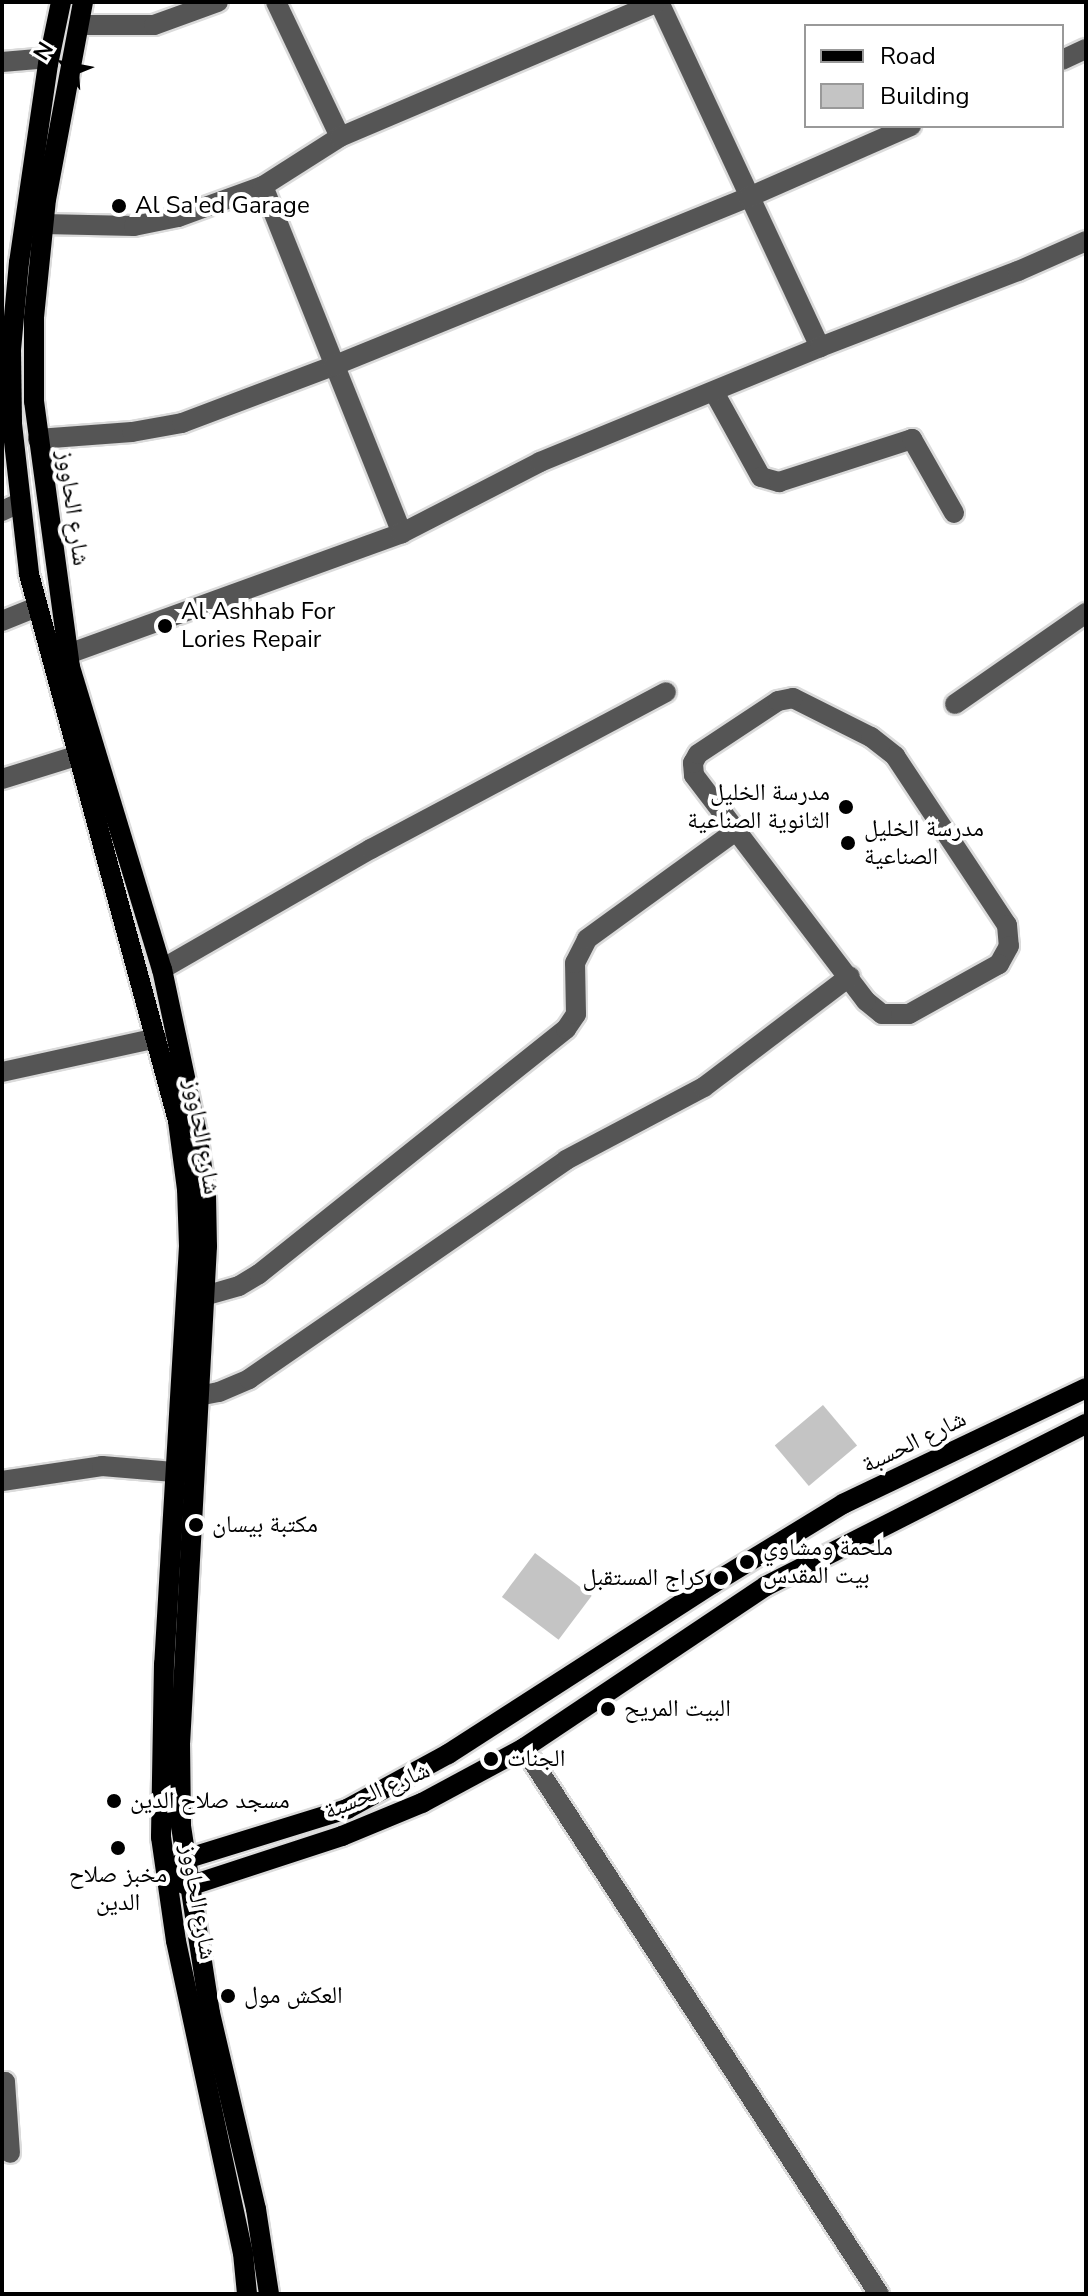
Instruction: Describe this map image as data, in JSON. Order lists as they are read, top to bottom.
{
  "streets": {
    "main road": ["شارع الحاووز", "شارع الحسبة"]
  },
  "crossings": [
    ["شارع الحاووز", "شارع الحسبة"]
  ],
  "places": [
    "Al Sa'ed Garage",
    "Al Ashhab For Lories Repair",
    "مدرسة الخليل الثانوية الصناعية",
    "مدرسة الخليل الصناعية",
    "مكتبة بيسان",
    "ملحمة ومشاوي بيت المقدس",
    "كراج المستقبل",
    "البيت المريح",
    "الجنات",
    "مسجد صلاح الدين",
    "مخبز صلاح الدين",
    "العكش مول"
  ],
  "legend": ["Road", "Building"],
  "north": "top left"
}
